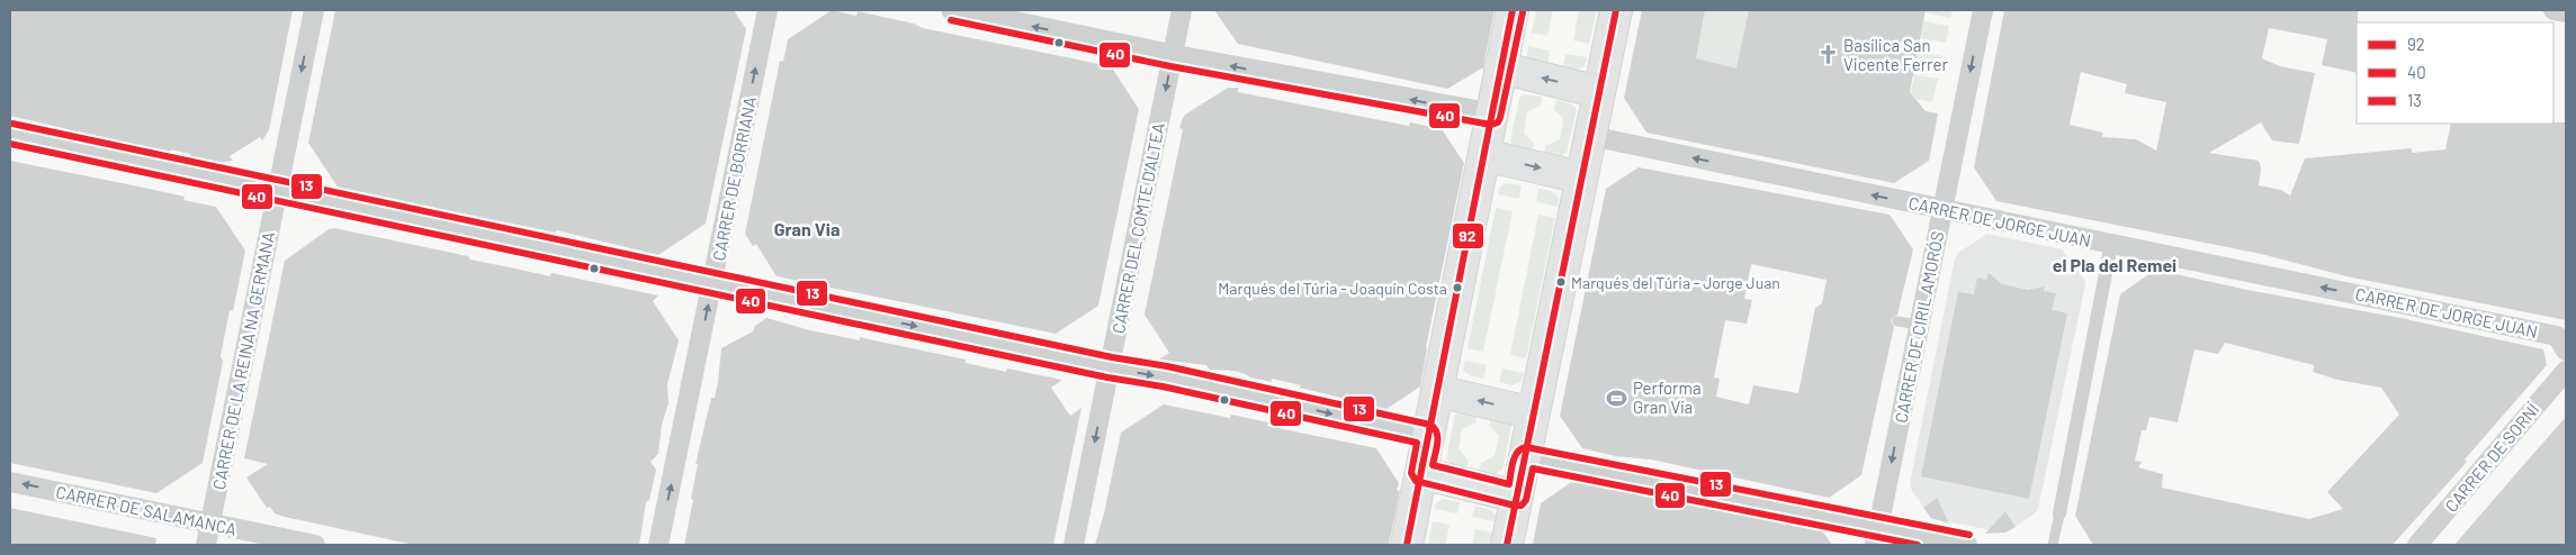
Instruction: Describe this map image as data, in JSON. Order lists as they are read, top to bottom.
{
  "streets": {
    "street": [
      "CARRER DE BORRIANA",
      "CARRER DE JORGE JUAN",
      "CARRER DEL COMTE D'ALTEA",
      "CARRER DE CIRIL AMORÓS",
      "CARRER DE LA REINA NA GERMANA",
      "CARRER DE SORNÍ",
      "CARRER DE SALAMANCA"
    ]
  },
  "crossings": [
    ["CARRER DE JORGE JUAN", "CARRER DE CIRIL AMORÓS"],
    ["CARRER DE LA REINA NA GERMANA", "CARRER DE SALAMANCA"]
  ],
  "one_way": [
    "CARRER DE BORRIANA",
    "CARRER DE JORGE JUAN",
    "CARRER DEL COMTE D'ALTEA",
    "CARRER DE SALAMANCA"
  ],
  "districts": ["Gran Via", "el Pla del Remei"],
  "places": {
    "church": ["Basílica San Vicente Ferrer"],
    "other": ["Marqués del Túria - Jorge Juan", "Marqués del Túria - Joaquín Costa"],
    "sports": ["Performa Gran Vía"]
  },
  "lines": ["transit line 92", "transit line 40", "transit line 13"],
  "legend": ["92", "40", "13"]
}
